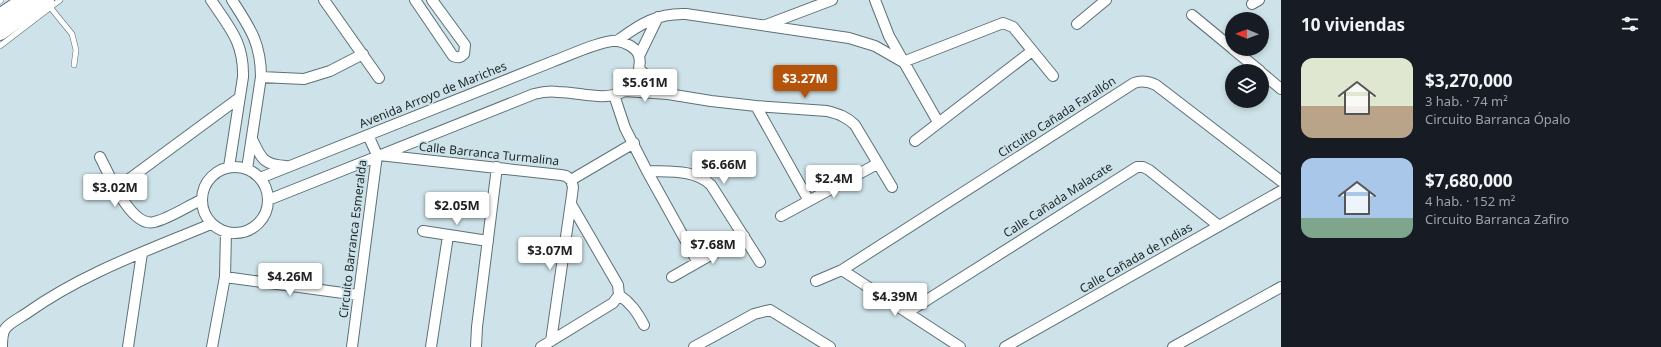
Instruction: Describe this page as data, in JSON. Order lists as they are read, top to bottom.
{
  "streets": {
    "street": [
      "Avenida Arroyo de Mariches",
      "Circuito Cañada Farallón",
      "Calle Barranca Turmalina",
      "Calle Cañada Malacate",
      "Circuito Barranca Esmeralda",
      "Calle Cañada de Indias"
    ]
  },
  "crossings": [
    ["Avenida Arroyo de Mariches", "Circuito Barranca Esmeralda"],
    ["Calle Barranca Turmalina", "Circuito Barranca Esmeralda"],
    ["Calle Cañada Malacate", "Calle Cañada de Indias"]
  ],
  "north": "left",
  "page": {
    "heading": "10 viviendas",
    "list": [
      {
        "name": "$3,270,000",
        "note": "3 hab. · 74 m² · Circuito Barranca Ópalo"
      },
      {
        "name": "$7,680,000",
        "note": "4 hab. · 152 m² · Circuito Barranca Zafiro"
      }
    ],
    "price": [
      "$3.27M",
      "$5.61M",
      "$6.66M",
      "$2.4M",
      "$3.02M",
      "$2.05M",
      "$7.68M",
      "$3.07M",
      "$4.26M",
      "$4.39M"
    ]
  }
}
